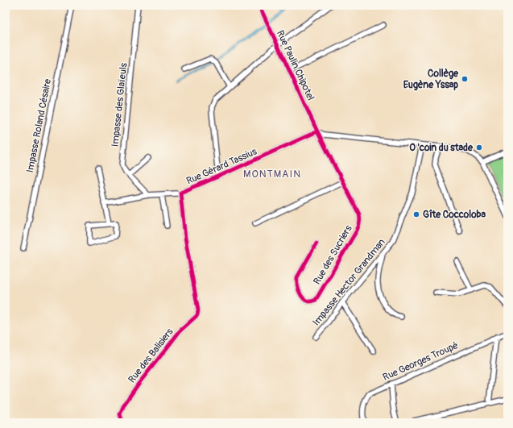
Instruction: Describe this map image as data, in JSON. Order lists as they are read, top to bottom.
{
  "streets": {
    "street": [
      "Rue Paulin Chipotel",
      "Impasse des Glaïeuls",
      "Impasse Roland Césaire",
      "Rue Gérard Tassius",
      "Rue des Sucriers",
      "Impasse Hector Grandman",
      "Rue des Balisiers",
      "Rue Georges Troupé"
    ]
  },
  "crossings": [
    ["Rue Paulin Chipotel", "Rue Gérard Tassius"],
    ["Rue Paulin Chipotel", "Rue des Sucriers"],
    ["Rue Gérard Tassius", "Rue des Sucriers"],
    ["Rue Gérard Tassius", "Rue des Balisiers"]
  ],
  "districts": ["MONTMAIN"],
  "places": ["Collège Eugène Yssap", "O 'coin du stade", "Gîte Coccoloba"]
}
